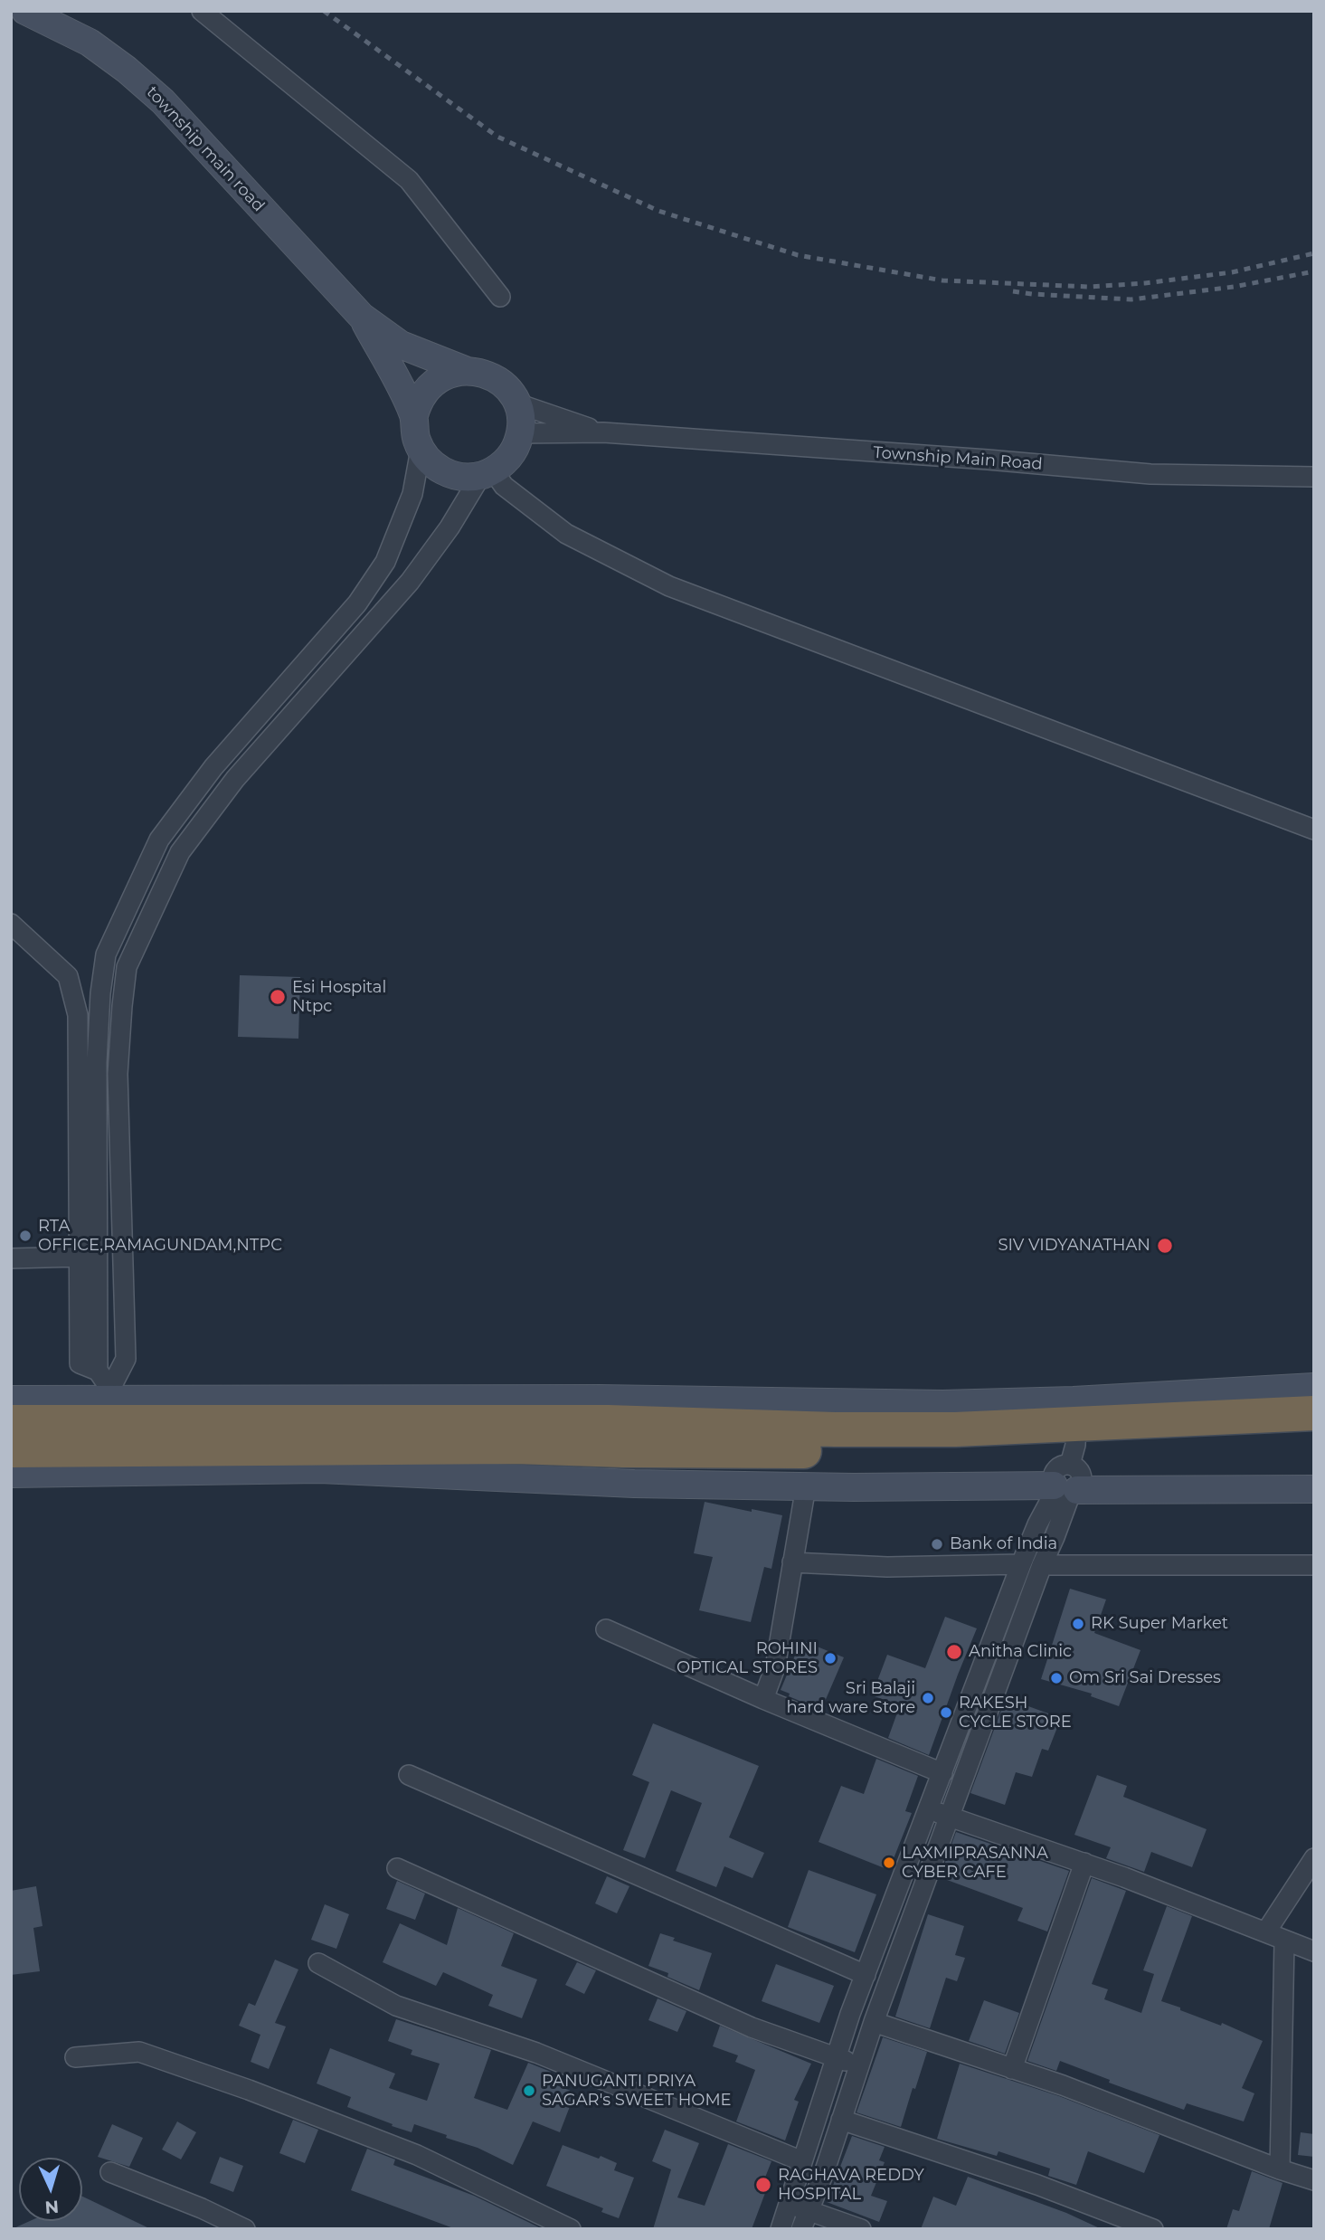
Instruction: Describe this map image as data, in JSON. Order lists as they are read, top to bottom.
{
  "streets": {
    "street": ["township main road", "Township Main Road"]
  },
  "crossings": [
    ["township main road", "Township Main Road"]
  ],
  "places": [
    "Esi Hospital Ntpc",
    "RTA OFFICE,RAMAGUNDAM,NTPC",
    "SIV VIDYANATHAN",
    "Bank of India",
    "RK Super Market",
    "Anitha Clinic",
    "ROHINI OPTICAL STORES",
    "Om Sri Sai Dresses",
    "Sri Balaji hard ware Store",
    "RAKESH CYCLE STORE",
    "LAXMIPRASANNA CYBER CAFE",
    "PANUGANTI PRIYA SAGAR's SWEET HOME",
    "RAGHAVA REDDY HOSPITAL"
  ],
  "north": "bottom"
}
